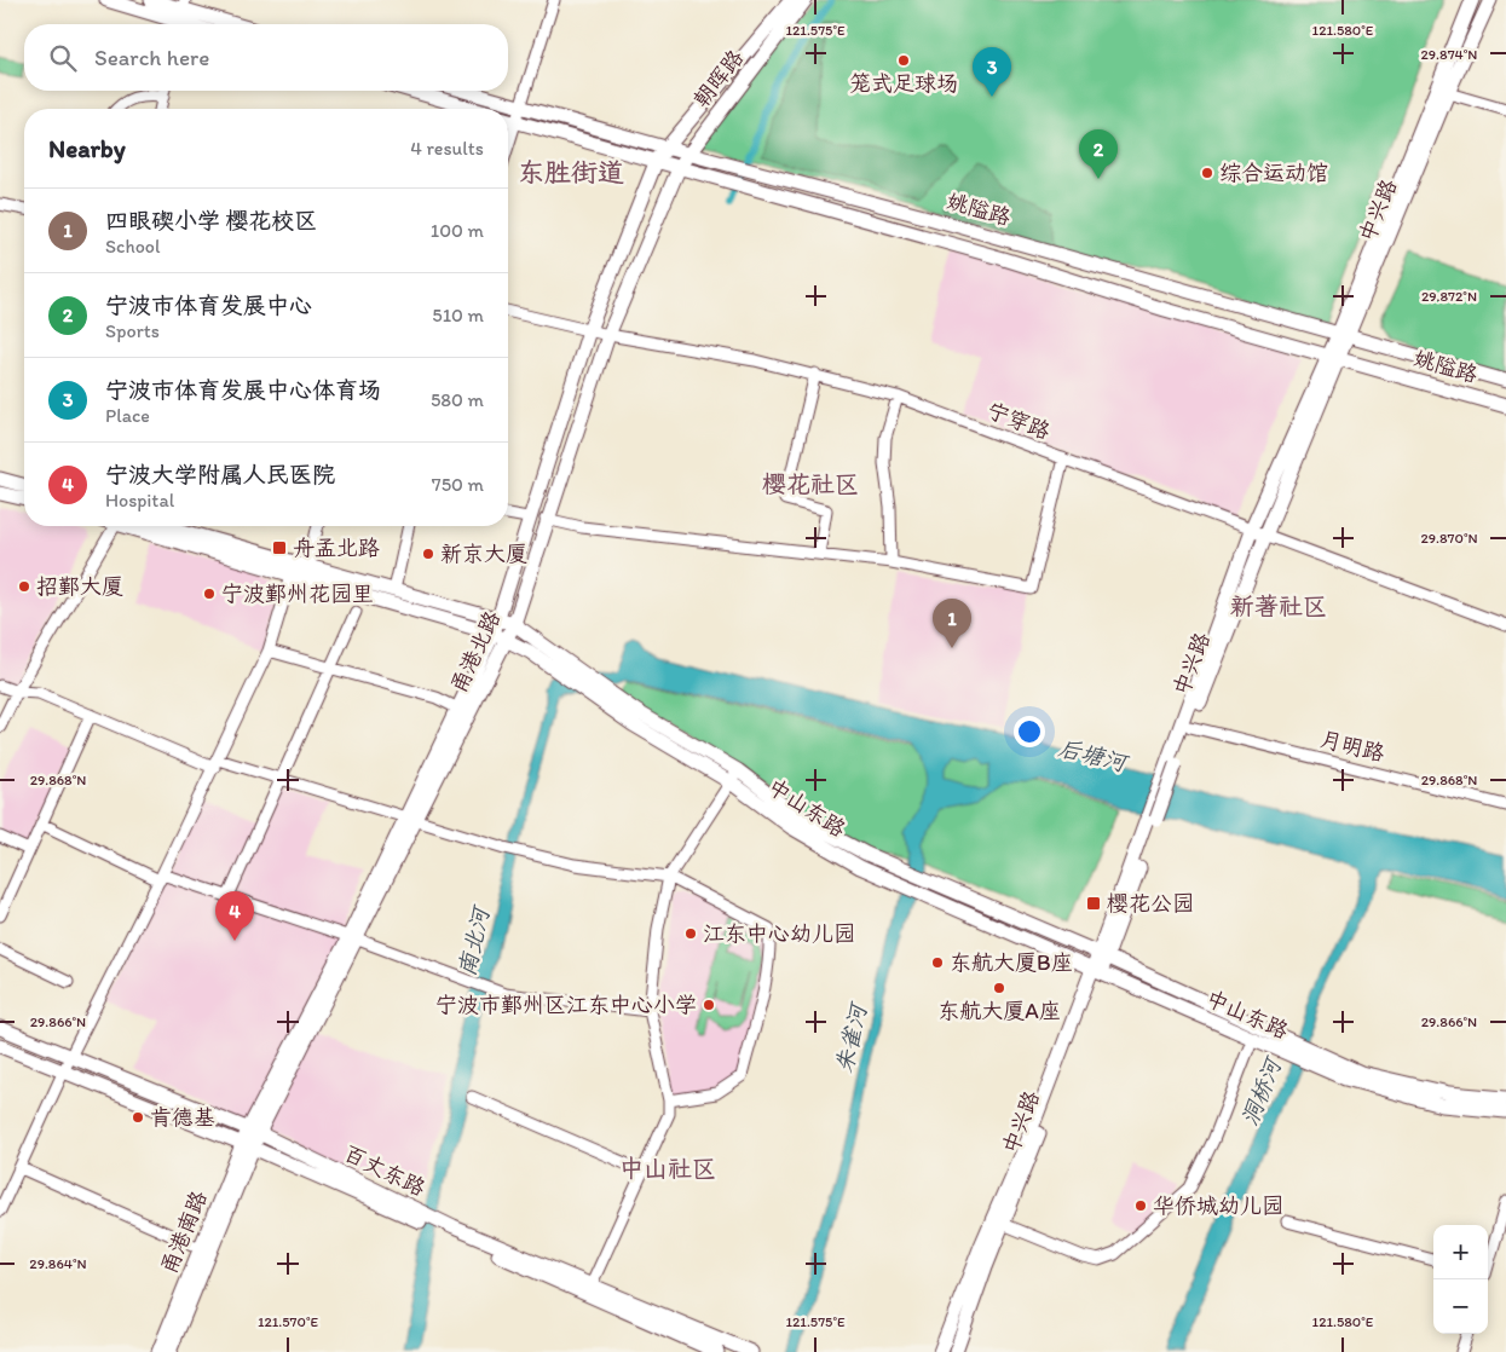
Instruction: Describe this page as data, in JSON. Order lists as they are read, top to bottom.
{
  "streets": {
    "main road": [
      "朝晖路",
      "姚隘路",
      "中兴路",
      "甬港北路",
      "中山东路",
      "百丈东路",
      "甬港南路"
    ],
    "street": ["宁穿路", "月明路"]
  },
  "crossings": [
    ["朝晖路", "姚隘路"],
    ["朝晖路", "甬港北路"],
    ["姚隘路", "中兴路"],
    ["姚隘路", "甬港北路"],
    ["中兴路", "宁穿路"],
    ["中兴路", "月明路"],
    ["中兴路", "中山东路"],
    ["宁穿路", "甬港北路"],
    ["甬港北路", "中山东路"],
    ["甬港北路", "百丈东路"],
    ["甬港北路", "甬港南路"],
    ["百丈东路", "甬港南路"]
  ],
  "districts": [
    "东胜街道",
    "樱花社区",
    "新著社区",
    "中山社区"
  ],
  "water": [
    "后塘河",
    "南北河",
    "朱雀河",
    "洞桥河"
  ],
  "places": {
    "other": [
      "笼式足球场",
      "综合运动馆",
      "新京大厦",
      "招鄞大厦",
      "宁波鄞州花园里",
      "江东中心幼儿园",
      "东航大厦B座",
      "东航大厦A座",
      "宁波市鄞州区江东中心小学",
      "肯德基",
      "华侨城幼儿园"
    ],
    "transit": ["舟孟北路", "樱花公园"]
  },
  "page": {
    "search": "Search here",
    "pins": [
      "3",
      "2",
      "1",
      "4"
    ],
    "heading": ["Nearby", "4 results"],
    "list": [
      {
        "mark": "1",
        "name": "四眼碶小学 樱花校区",
        "note": "School",
        "value": "100 m"
      },
      {
        "mark": "2",
        "name": "宁波市体育发展中心",
        "note": "Sports",
        "value": "510 m"
      },
      {
        "mark": "3",
        "name": "宁波市体育发展中心体育场",
        "note": "Place",
        "value": "580 m"
      },
      {
        "mark": "4",
        "name": "宁波大学附属人民医院",
        "note": "Hospital",
        "value": "750 m"
      }
    ],
    "map_buttons": ["+", "−"]
  },
  "coordinates": [
    "121.575°E",
    "121.580°E",
    "29.874°N",
    "29.872°N",
    "29.870°N",
    "29.868°N",
    "29.866°N",
    "29.864°N",
    "121.570°E"
  ]
}
